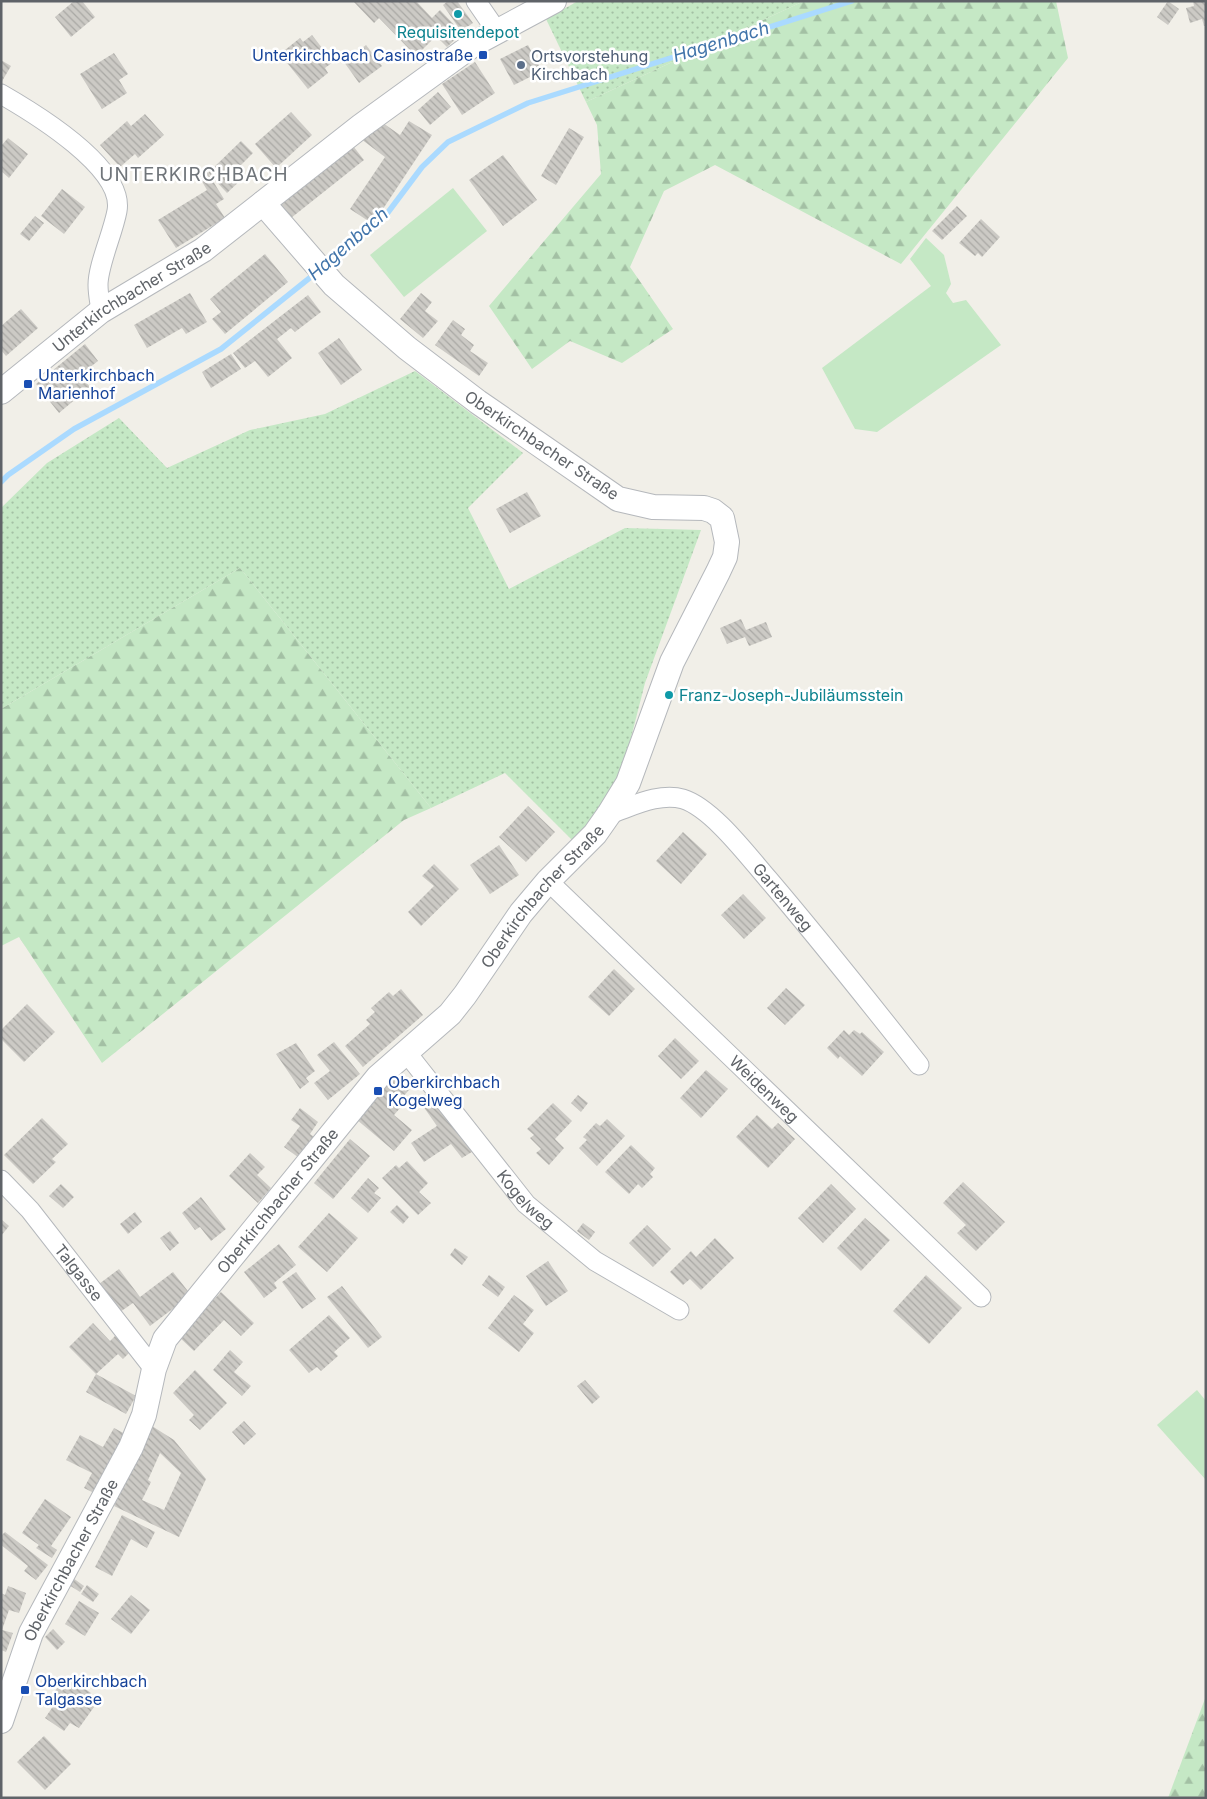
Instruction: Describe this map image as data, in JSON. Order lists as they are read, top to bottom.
{
  "streets": {
    "street": [
      "Unterkirchbacher Straße",
      "Oberkirchbacher Straße",
      "Gartenweg",
      "Weidenweg",
      "Kogelweg",
      "Talgasse"
    ]
  },
  "crossings": [
    ["Unterkirchbacher Straße", "Oberkirchbacher Straße"],
    ["Oberkirchbacher Straße", "Gartenweg"],
    ["Oberkirchbacher Straße", "Weidenweg"],
    ["Oberkirchbacher Straße", "Kogelweg"],
    ["Oberkirchbacher Straße", "Talgasse"]
  ],
  "districts": ["UNTERKIRCHBACH"],
  "water": ["Hagenbach"],
  "places": {
    "other": ["Requisitendepot", "Ortsvorstehung Kirchbach", "Franz-Joseph-Jubiläumsstein"],
    "transit": [
      "Unterkirchbach Casinostraße",
      "Unterkirchbach Marienhof",
      "Oberkirchbach Kogelweg",
      "Oberkirchbach Talgasse"
    ]
  }
}
